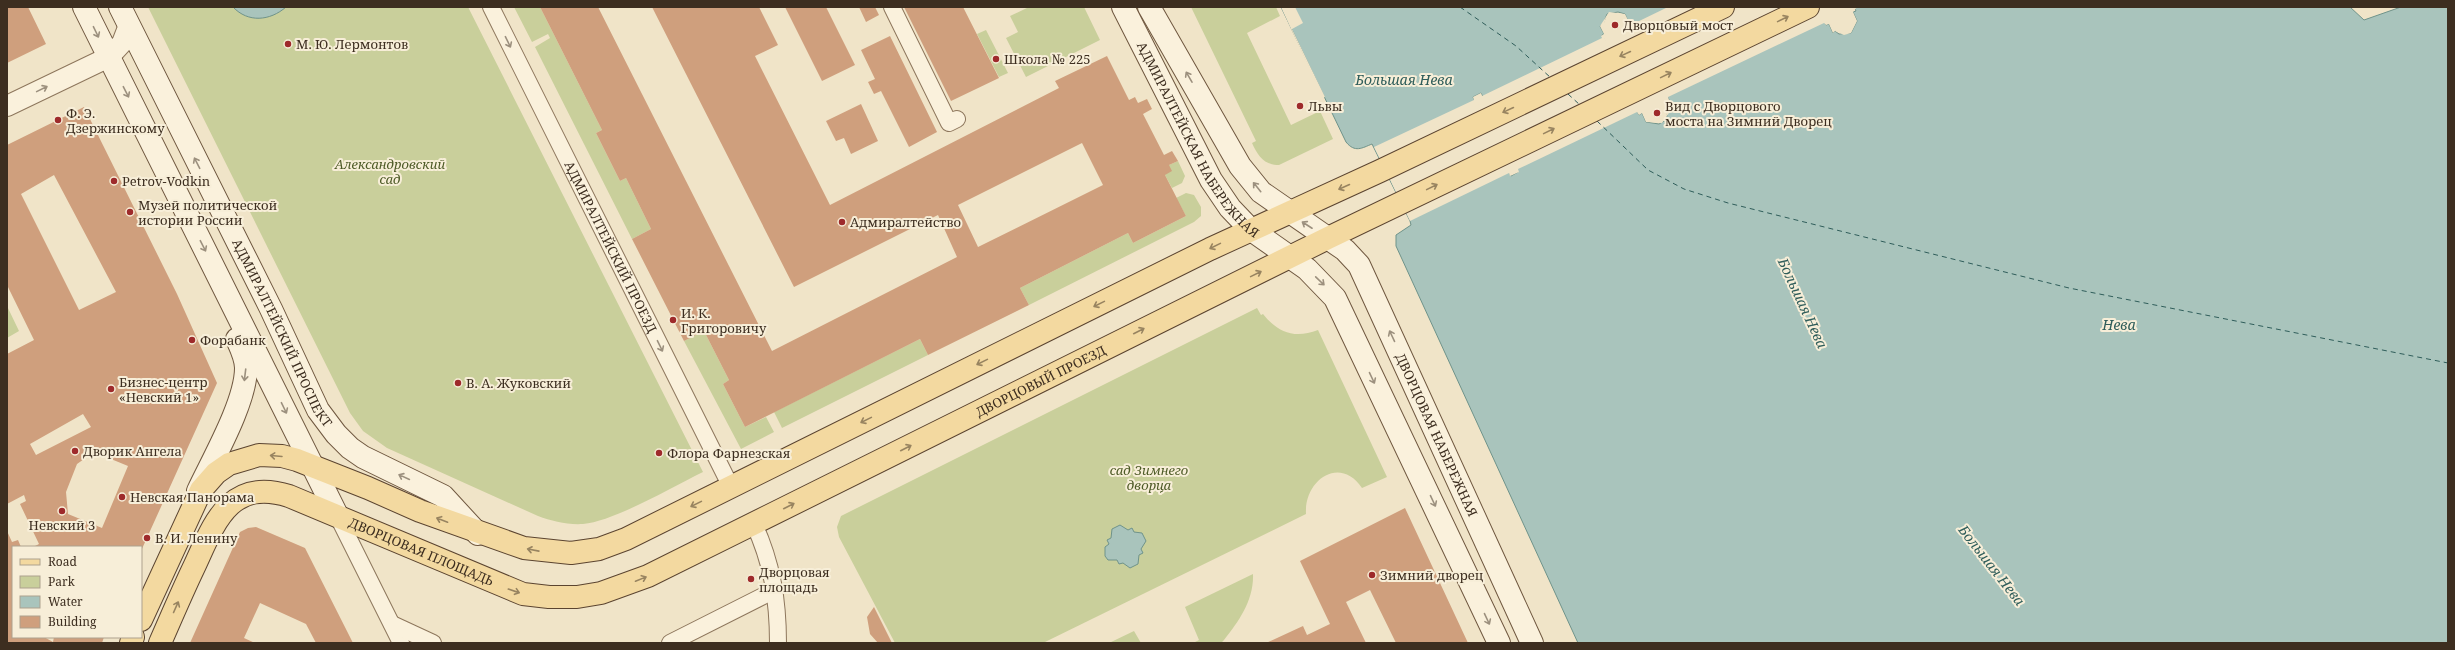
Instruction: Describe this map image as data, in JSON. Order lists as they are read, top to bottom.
{
  "streets": {
    "main road": [
      "АДМИРАЛТЕЙСКАЯ НАБЕРЕЖНАЯ",
      "АДМИРАЛТЕЙСКИЙ ПРОСПЕКТ",
      "ДВОРЦОВЫЙ ПРОЕЗД",
      "ДВОРЦОВАЯ НАБЕРЕЖНАЯ",
      "ДВОРЦОВАЯ ПЛОЩАДЬ"
    ],
    "street": ["АДМИРАЛТЕЙСКИЙ ПРОЕЗД"]
  },
  "crossings": [
    ["АДМИРАЛТЕЙСКАЯ НАБЕРЕЖНАЯ", "ДВОРЦОВЫЙ ПРОЕЗД"],
    ["АДМИРАЛТЕЙСКАЯ НАБЕРЕЖНАЯ", "ДВОРЦОВАЯ НАБЕРЕЖНАЯ"],
    ["ДВОРЦОВЫЙ ПРОЕЗД", "ДВОРЦОВАЯ НАБЕРЕЖНАЯ"],
    ["ДВОРЦОВЫЙ ПРОЕЗД", "ДВОРЦОВАЯ ПЛОЩАДЬ"]
  ],
  "one_way": ["АДМИРАЛТЕЙСКИЙ ПРОЕЗД"],
  "water": ["Большая Нева", "Нева"],
  "parks": ["Александровский сад", "сад Зимнего дворца"],
  "places": [
    "Дворцовый мост",
    "М. Ю. Лермонтов",
    "Школа № 225",
    "Львы",
    "Вид с Дворцового моста на Зимний Дворец",
    "Ф. Э. Дзержинскому",
    "Petrov-Vodkin",
    "Музей политической истории России",
    "Адмиралтейство",
    "И. К. Григоровичу",
    "Форабанк",
    "В. А. Жуковский",
    "Бизнес-центр «Невский 1»",
    "Дворик Ангела",
    "Флора Фарнезская",
    "Невская Панорама",
    "Невский 3",
    "В. И. Ленину",
    "Зимний дворец",
    "Дворцовая площадь"
  ],
  "legend": [
    "Road",
    "Park",
    "Water",
    "Building"
  ]
}
